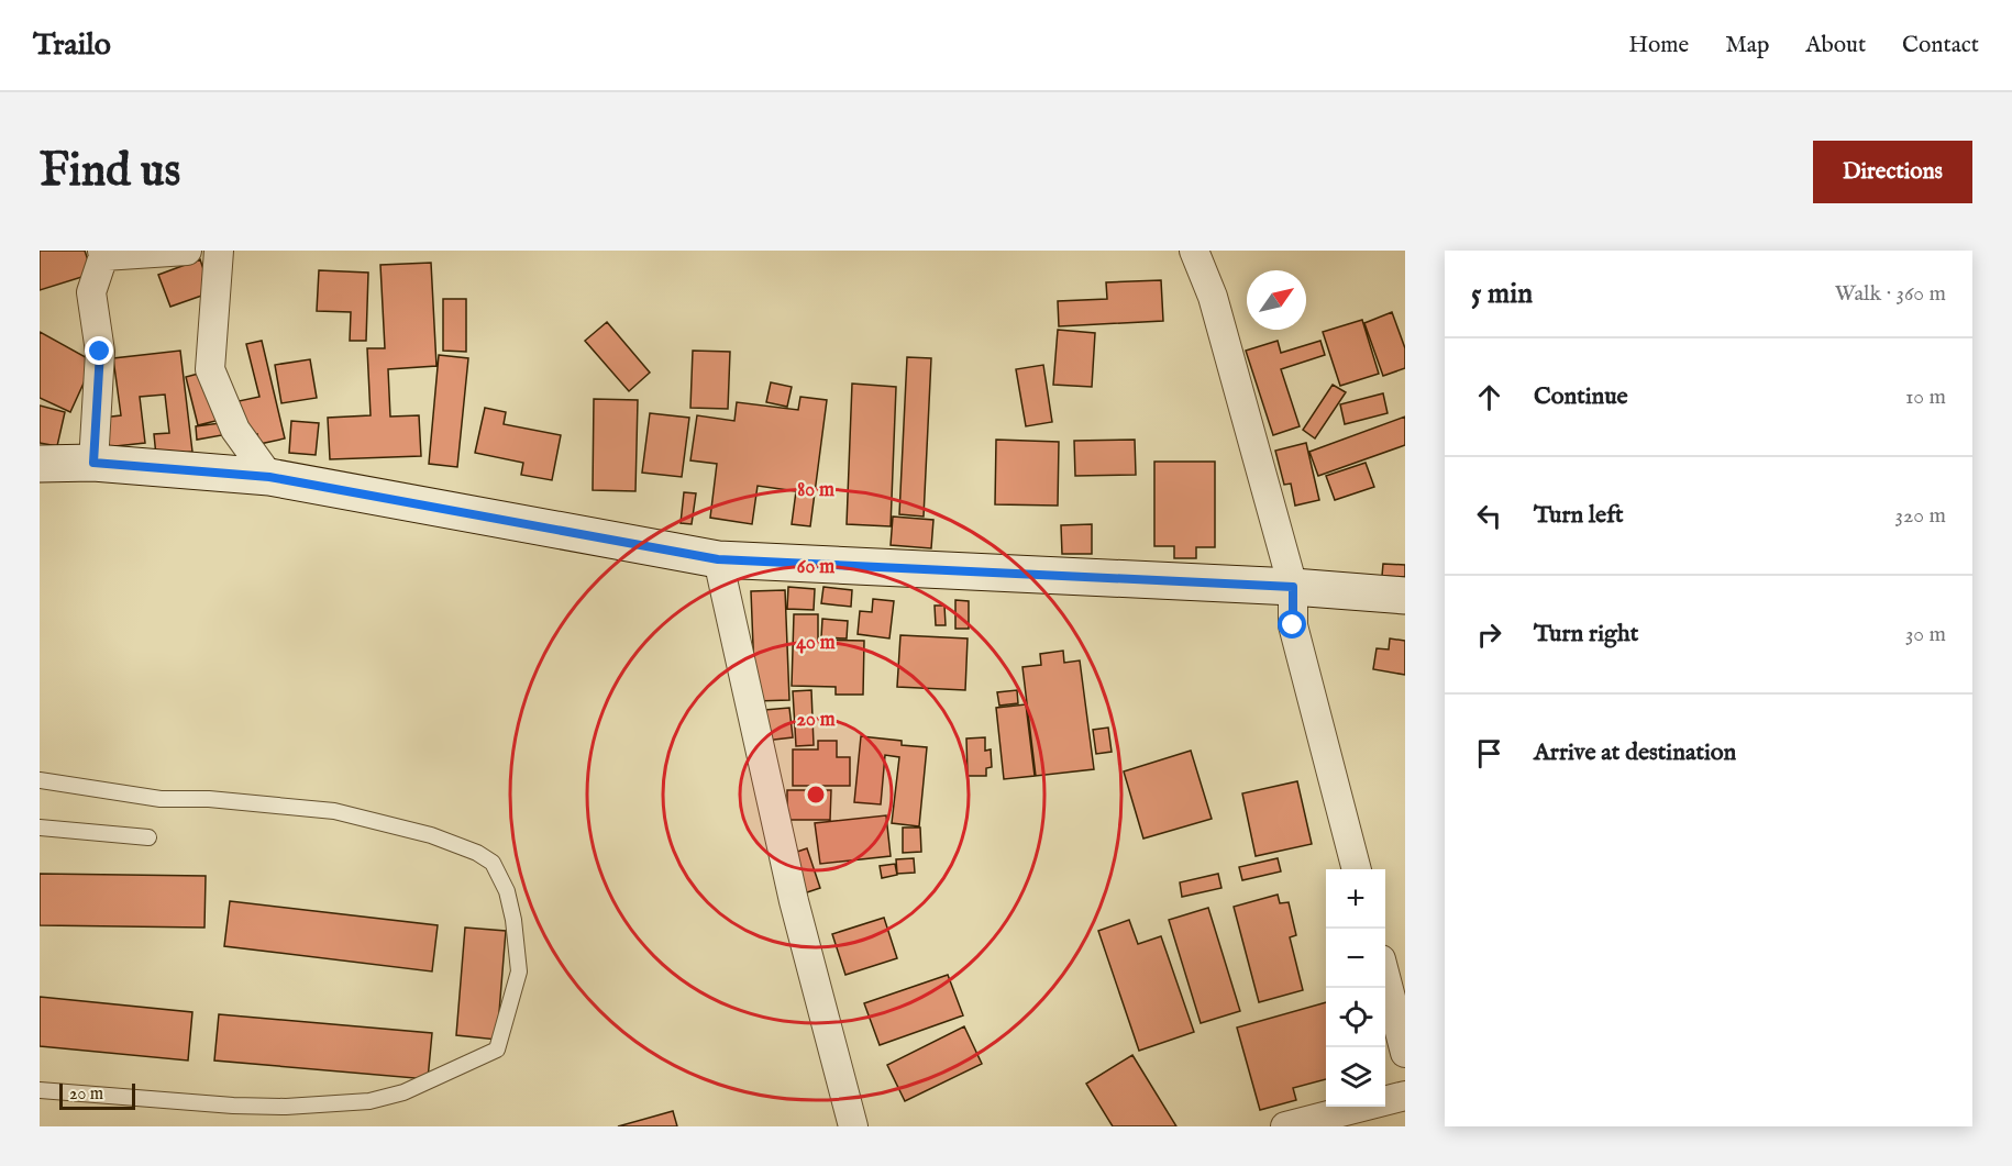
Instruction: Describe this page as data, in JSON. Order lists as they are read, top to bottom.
{
  "scale_bar": "20 m",
  "north": "top right",
  "page": {
    "header": "Trailo",
    "nav": [
      "Home",
      "Map",
      "About",
      "Contact"
    ],
    "buttons": "Directions",
    "title": "Find us",
    "heading": ["5 min", "Walk · 360 m"],
    "list": [
      ["Continue", "10 m"],
      ["Turn left", "320 m"],
      ["Turn right", "30 m"],
      "Arrive at destination"
    ],
    "map_buttons": ["+", "−"],
    "scale": "20 m"
  },
  "rings": [
    "80 m",
    "60 m",
    "40 m",
    "20 m"
  ]
}
